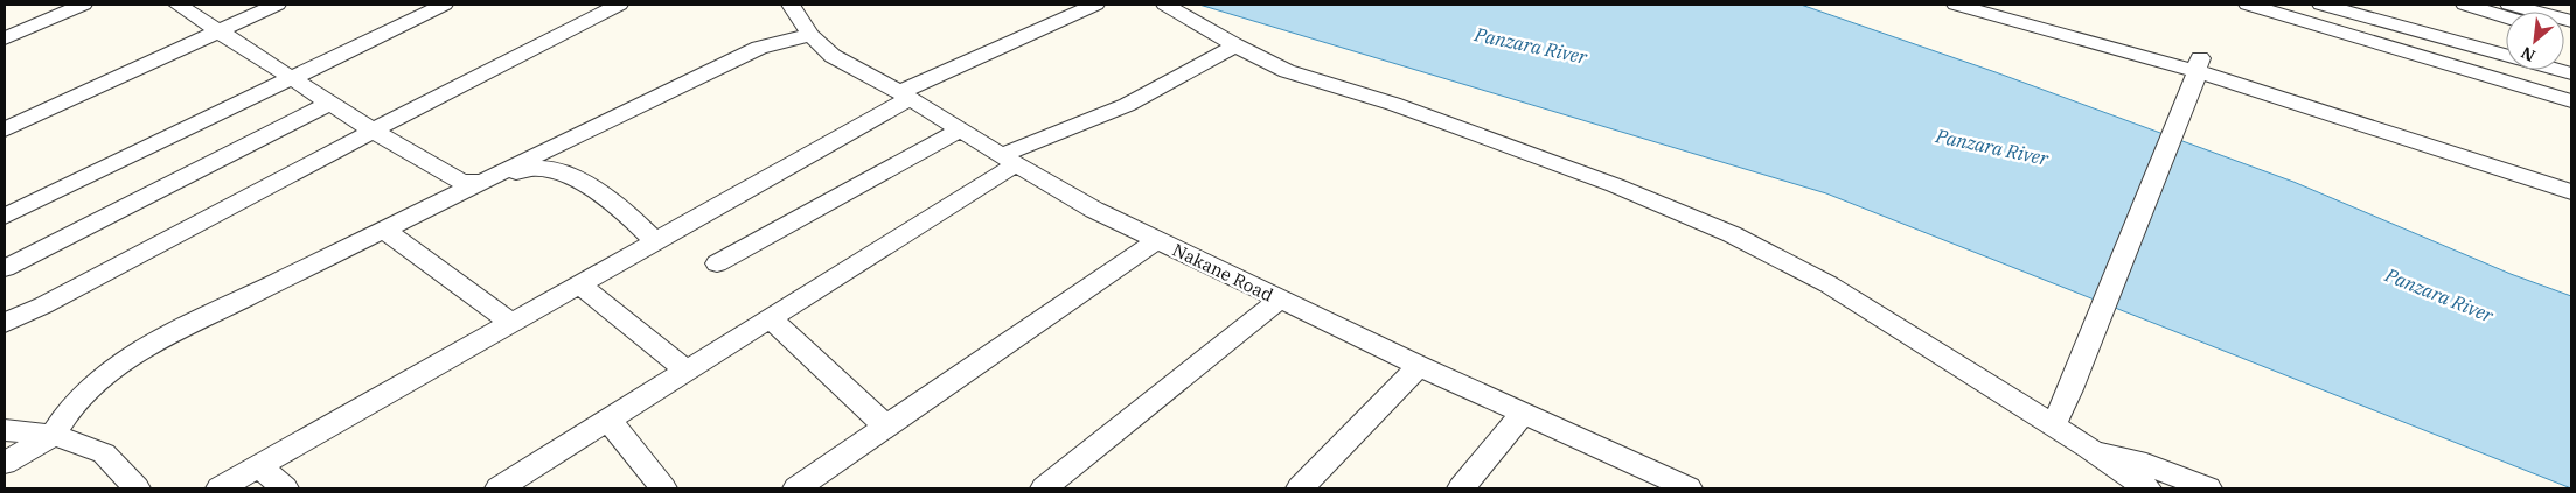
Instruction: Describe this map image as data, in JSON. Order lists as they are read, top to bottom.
{
  "streets": {
    "street": ["Nakane Road"]
  },
  "water": ["Panzara River"],
  "north": "bottom left"
}
